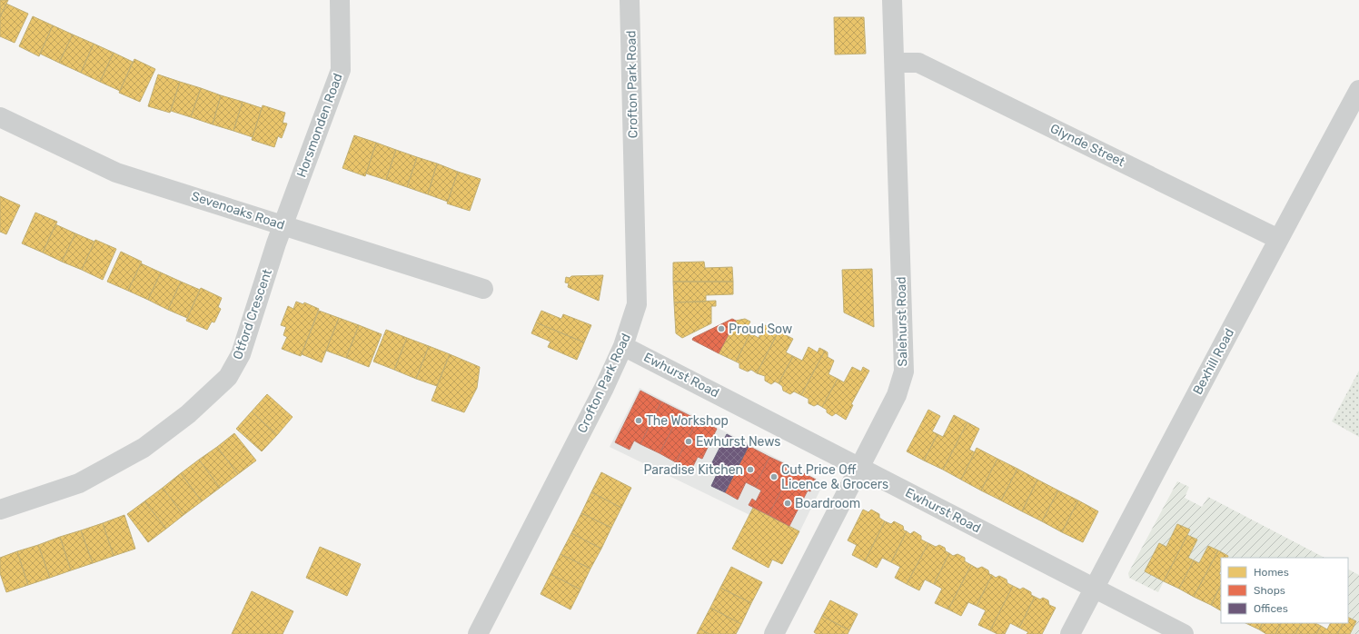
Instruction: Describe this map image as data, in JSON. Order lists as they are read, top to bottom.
{
  "streets": {
    "street": [
      "Crofton Park Road",
      "Horsmonden Road",
      "Glynde Street",
      "Sevenoaks Road",
      "Otford Crescent",
      "Salehurst Road",
      "Bexhill Road",
      "Ewhurst Road"
    ]
  },
  "crossings": [
    ["Crofton Park Road", "Ewhurst Road"],
    ["Horsmonden Road", "Sevenoaks Road"],
    ["Horsmonden Road", "Otford Crescent"],
    ["Glynde Street", "Salehurst Road"],
    ["Glynde Street", "Bexhill Road"],
    ["Sevenoaks Road", "Otford Crescent"],
    ["Salehurst Road", "Ewhurst Road"],
    ["Bexhill Road", "Ewhurst Road"]
  ],
  "places": [
    "Proud Sow",
    "The Workshop",
    "Ewhurst News",
    "Paradise Kitchen",
    "Cut Price Off Licence & Grocers",
    "Boardroom"
  ],
  "legend": ["Homes", "Shops", "Offices"]
}
